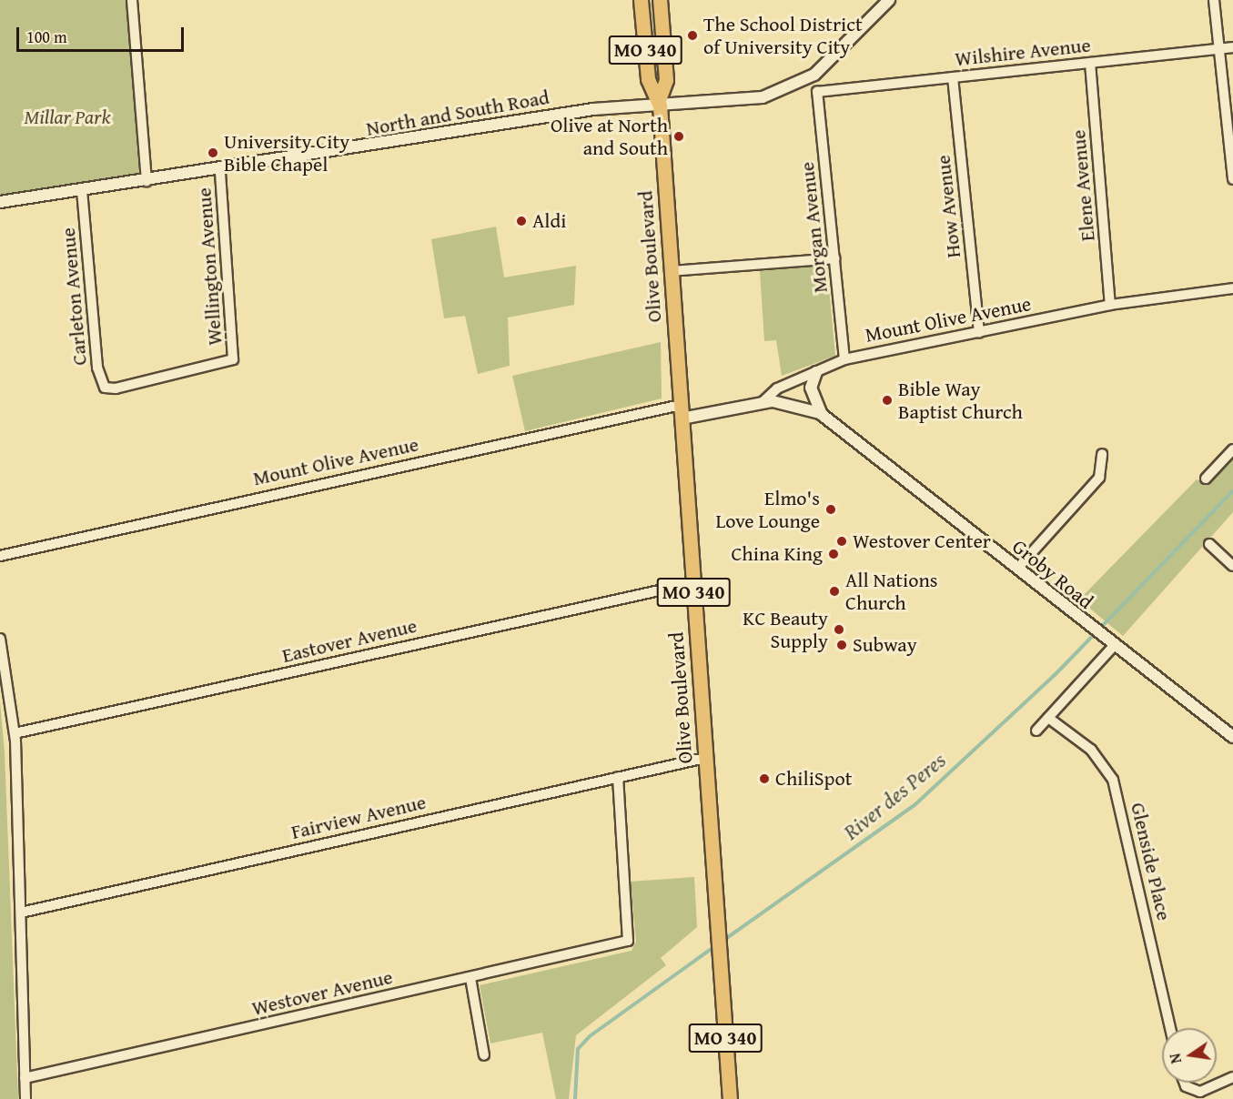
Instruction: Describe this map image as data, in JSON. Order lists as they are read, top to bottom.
{
  "streets": {
    "main road": ["MO 340", "Olive Boulevard"],
    "street": [
      "Wilshire Avenue",
      "North and South Road",
      "Elene Avenue",
      "How Avenue",
      "Morgan Avenue",
      "Wellington Avenue",
      "Carleton Avenue",
      "Mount Olive Avenue",
      "Groby Road",
      "Eastover Avenue",
      "Fairview Avenue",
      "Glenside Place",
      "Westover Avenue"
    ]
  },
  "crossings": [
    ["Wilshire Avenue", "Elene Avenue"],
    ["Wilshire Avenue", "How Avenue"],
    ["Wilshire Avenue", "Morgan Avenue"],
    ["North and South Road", "Olive Boulevard"],
    ["North and South Road", "Wellington Avenue"],
    ["North and South Road", "Carleton Avenue"],
    ["Elene Avenue", "Mount Olive Avenue"],
    ["How Avenue", "Mount Olive Avenue"],
    ["Morgan Avenue", "Mount Olive Avenue"],
    ["Olive Boulevard", "Mount Olive Avenue"],
    ["Olive Boulevard", "Eastover Avenue"],
    ["Olive Boulevard", "Fairview Avenue"],
    ["Wellington Avenue", "Carleton Avenue"],
    ["Mount Olive Avenue", "Groby Road"],
    ["Fairview Avenue", "Westover Avenue"]
  ],
  "water": ["River des Peres"],
  "parks": ["Millar Park"],
  "places": [
    "The School District of University City",
    "Olive at North and South",
    "University City Bible Chapel",
    "Aldi",
    "Bible Way Baptist Church",
    "Elmo's Love Lounge",
    "Westover Center",
    "China King",
    "All Nations Church",
    "KC Beauty Supply",
    "Subway",
    "ChiliSpot"
  ],
  "scale_bar": "100 m",
  "north": "left"
}
